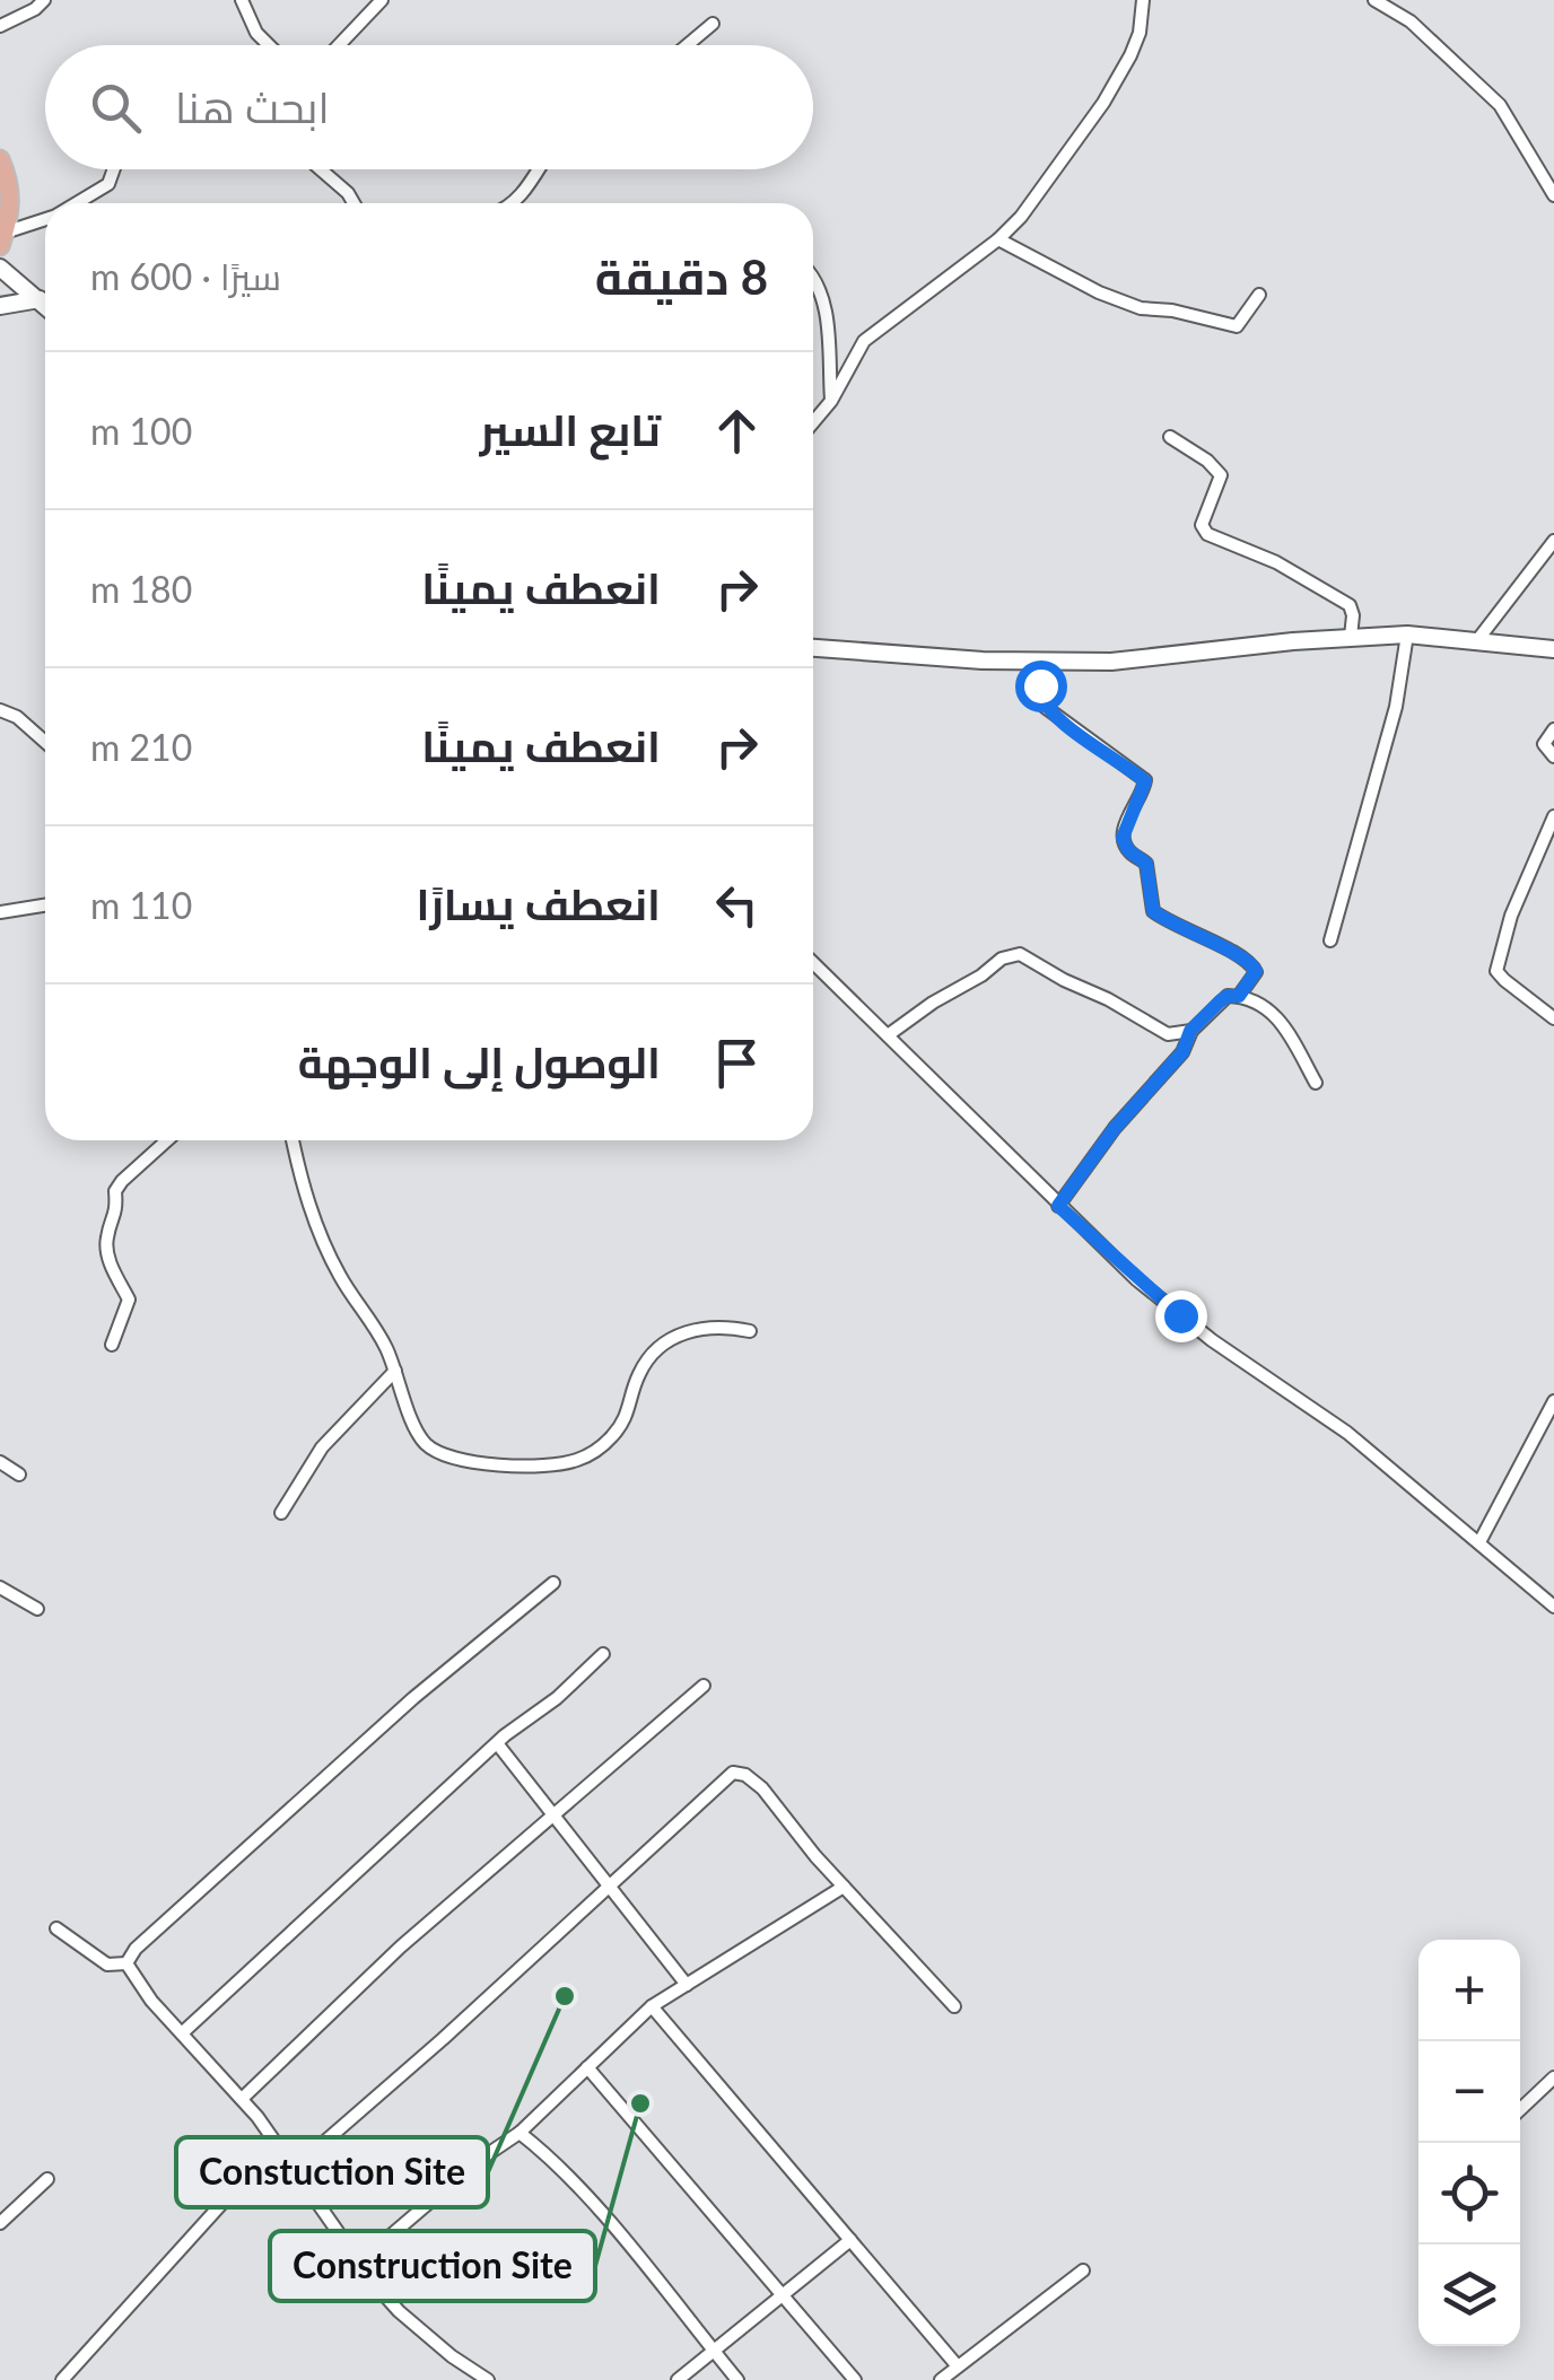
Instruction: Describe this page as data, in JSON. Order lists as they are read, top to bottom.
{
  "places": ["Constuction Site", "Construction Site"],
  "page": {
    "search": "ابحث هنا",
    "heading": ["8 دقيقة", "سيرًا · 600 m"],
    "list": [
      ["تابع السير", "100 m"],
      ["انعطف يمينًا", "180 m"],
      ["انعطف يمينًا", "210 m"],
      ["انعطف يسارًا", "110 m"],
      "الوصول إلى الوجهة"
    ],
    "map_buttons": ["+", "−"]
  }
}
